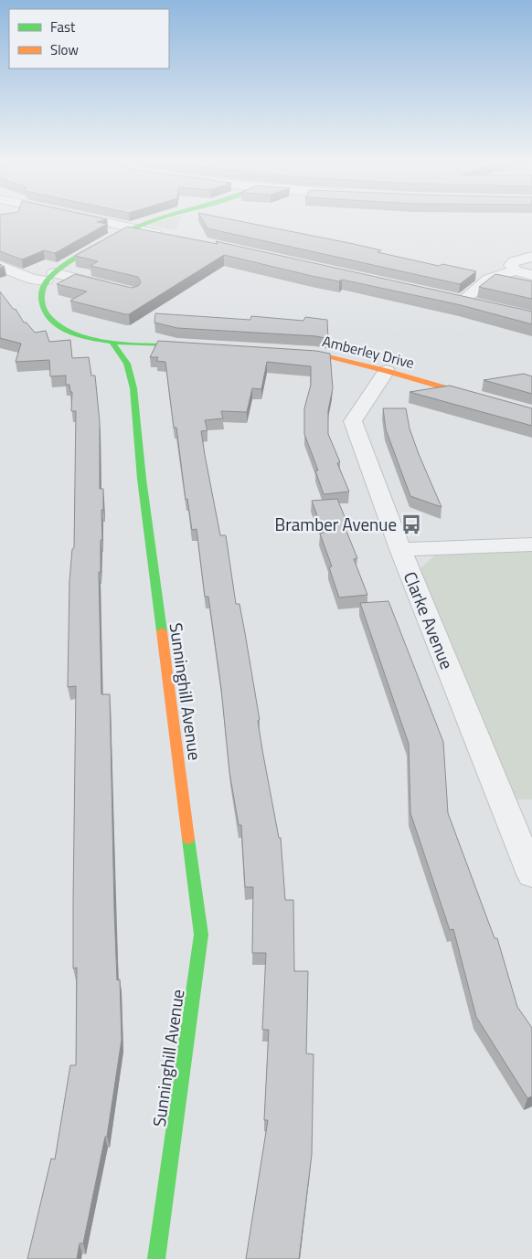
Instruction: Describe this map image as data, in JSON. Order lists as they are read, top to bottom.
{
  "streets": {
    "street": ["Amberley Drive", "Clarke Avenue", "Sunninghill Avenue"]
  },
  "crossings": [
    ["Amberley Drive", "Clarke Avenue"]
  ],
  "places": {
    "bus stop": ["Bramber Avenue"]
  },
  "legend": ["Fast", "Slow"]
}
